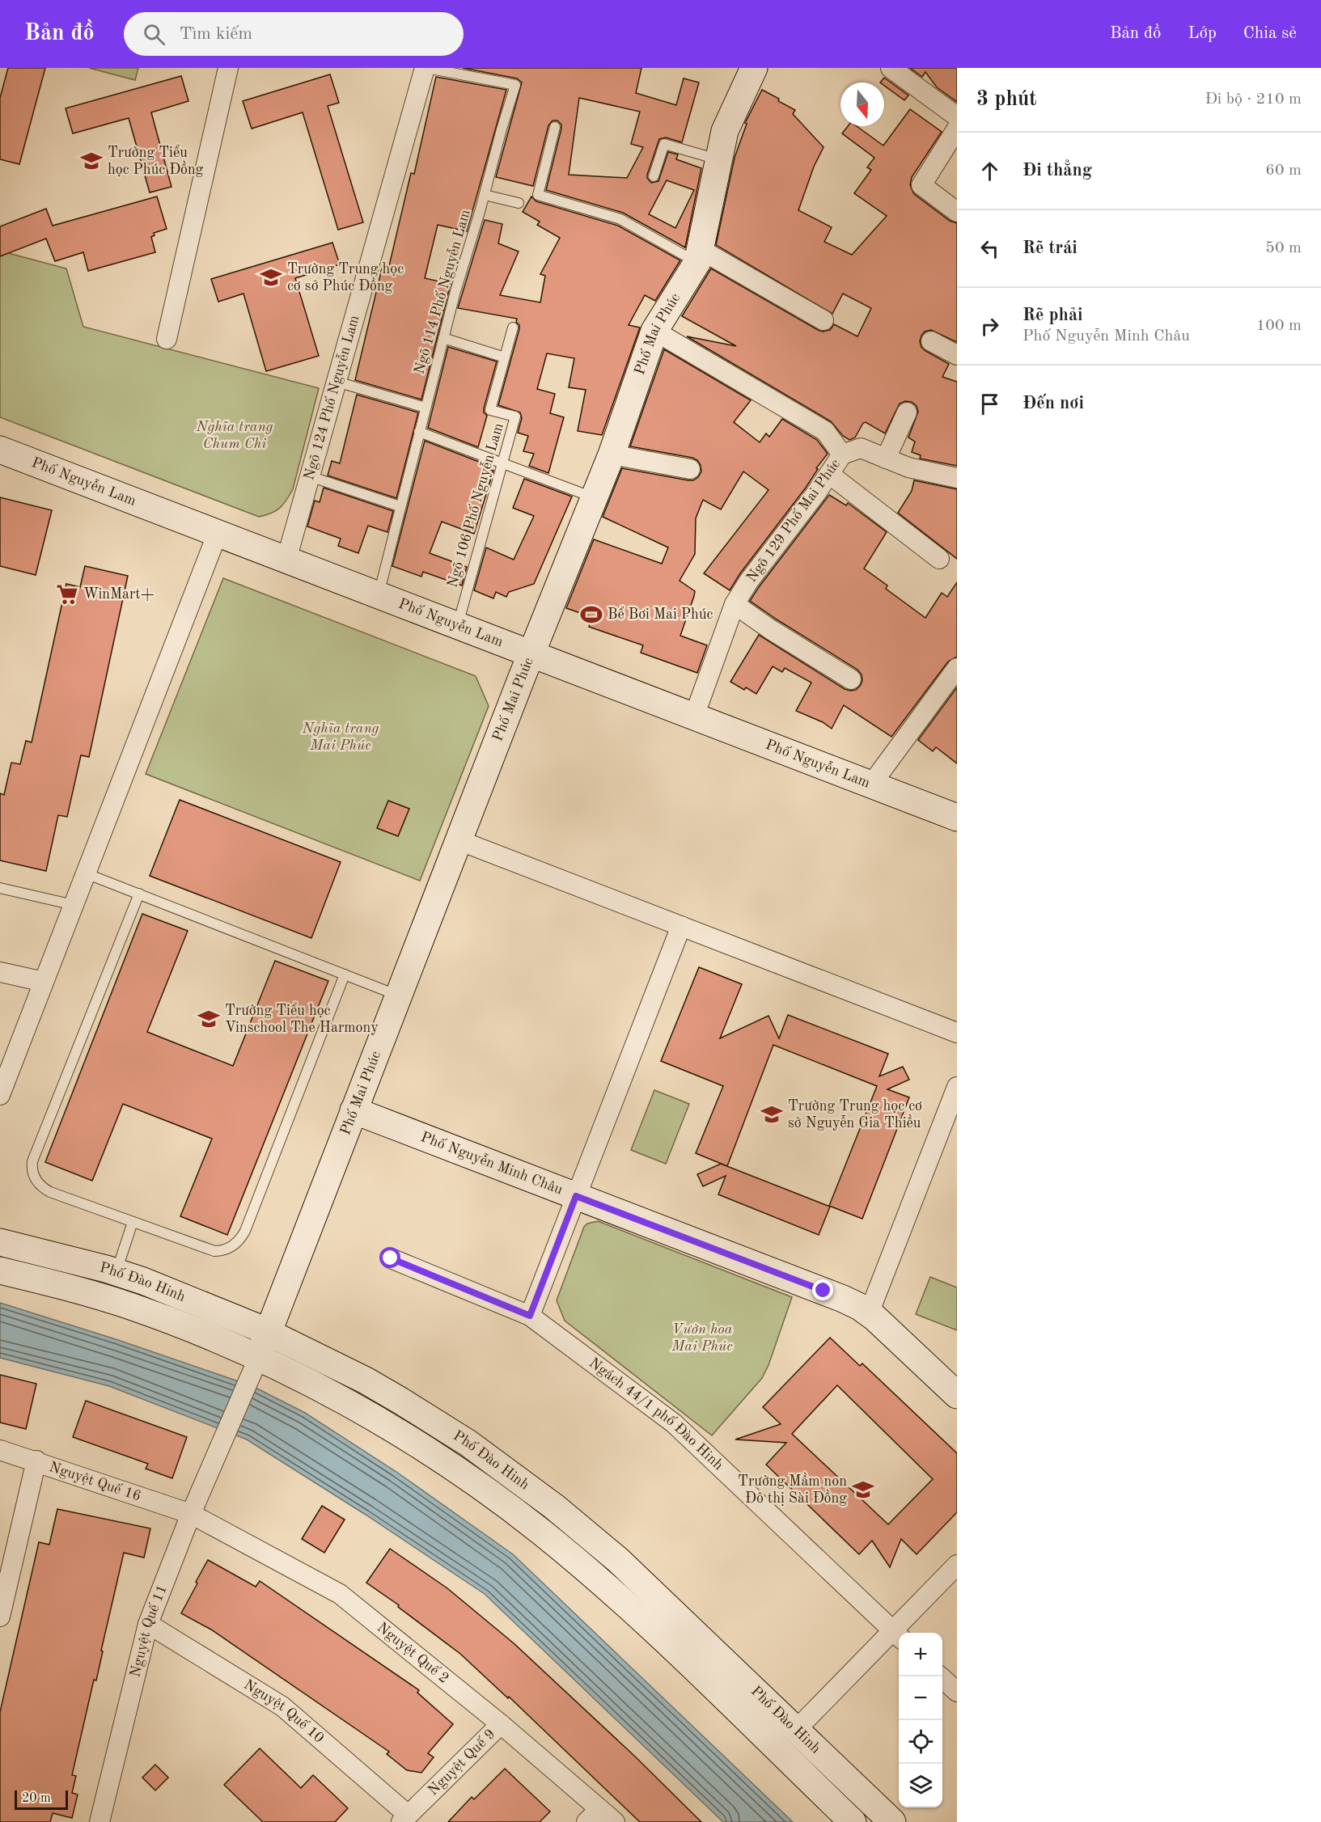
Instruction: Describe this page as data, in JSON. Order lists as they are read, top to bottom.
{
  "streets": {
    "street": [
      "Phố Mai Phúc",
      "Ngõ 124 Phố Nguyễn Lam",
      "Phố Nguyễn Lam",
      "Ngõ 129 Phố Mai Phúc",
      "Phố Nguyễn Minh Châu",
      "Phố Đào Hinh",
      "Ngách 44/1 phố Đào Hinh",
      "Nguyệt Quế 16",
      "Nguyệt Quế 11",
      "Nguyệt Quế 2",
      "Nguyệt Quế 10",
      "Nguyệt Quế 9"
    ],
    "lane": ["Ngõ 114 Phố Nguyễn Lam", "Ngõ 106 Phố Nguyễn Lam"]
  },
  "crossings": [
    ["Ngõ 114 Phố Nguyễn Lam", "Ngõ 124 Phố Nguyễn Lam"],
    ["Ngõ 114 Phố Nguyễn Lam", "Phố Nguyễn Lam"],
    ["Phố Mai Phúc", "Phố Nguyễn Lam"],
    ["Phố Mai Phúc", "Ngõ 129 Phố Mai Phúc"],
    ["Phố Mai Phúc", "Phố Nguyễn Minh Châu"],
    ["Phố Mai Phúc", "Phố Đào Hinh"],
    ["Phố Mai Phúc", "Nguyệt Quế 11"],
    ["Ngõ 124 Phố Nguyễn Lam", "Phố Nguyễn Lam"],
    ["Phố Nguyễn Lam", "Ngõ 106 Phố Nguyễn Lam"],
    ["Phố Nguyễn Lam", "Ngõ 129 Phố Mai Phúc"],
    ["Phố Đào Hinh", "Nguyệt Quế 11"],
    ["Nguyệt Quế 16", "Nguyệt Quế 11"],
    ["Nguyệt Quế 16", "Nguyệt Quế 2"],
    ["Nguyệt Quế 11", "Nguyệt Quế 2"],
    ["Nguyệt Quế 11", "Nguyệt Quế 10"],
    ["Nguyệt Quế 2", "Nguyệt Quế 9"],
    ["Nguyệt Quế 10", "Nguyệt Quế 9"]
  ],
  "parks": ["Nghĩa trang Chum Chi", "Nghĩa trang Mai Phúc", "Vườn hoa Mai Phúc"],
  "places": {
    "school or university": [
      "Trường Tiểu học Phúc Đồng",
      "Trường Trung học cơ sở Phúc Đồng",
      "Trường Tiểu học Vinschool The Harmony",
      "Trường Trung học cơ sở Nguyễn Gia Thiều",
      "Trường Mầm non Đô thị Sài Đồng"
    ],
    "supermarket": ["WinMart+"],
    "sports": ["Bể Bơi Mai Phúc"]
  },
  "scale_bar": "20 m",
  "north": "bottom",
  "page": {
    "header": "Bản đồ",
    "search": "Tìm kiếm",
    "nav": ["Bản đồ", "Lớp", "Chia sẻ"],
    "heading": ["3 phút", "Đi bộ · 210 m"],
    "list": [
      ["Đi thẳng", "60 m"],
      ["Rẽ trái", "50 m"],
      ["Rẽ phải", "Phố Nguyễn Minh Châu", "100 m"],
      "Đến nơi"
    ],
    "map_buttons": ["+", "−"],
    "scale": "20 m"
  }
}
